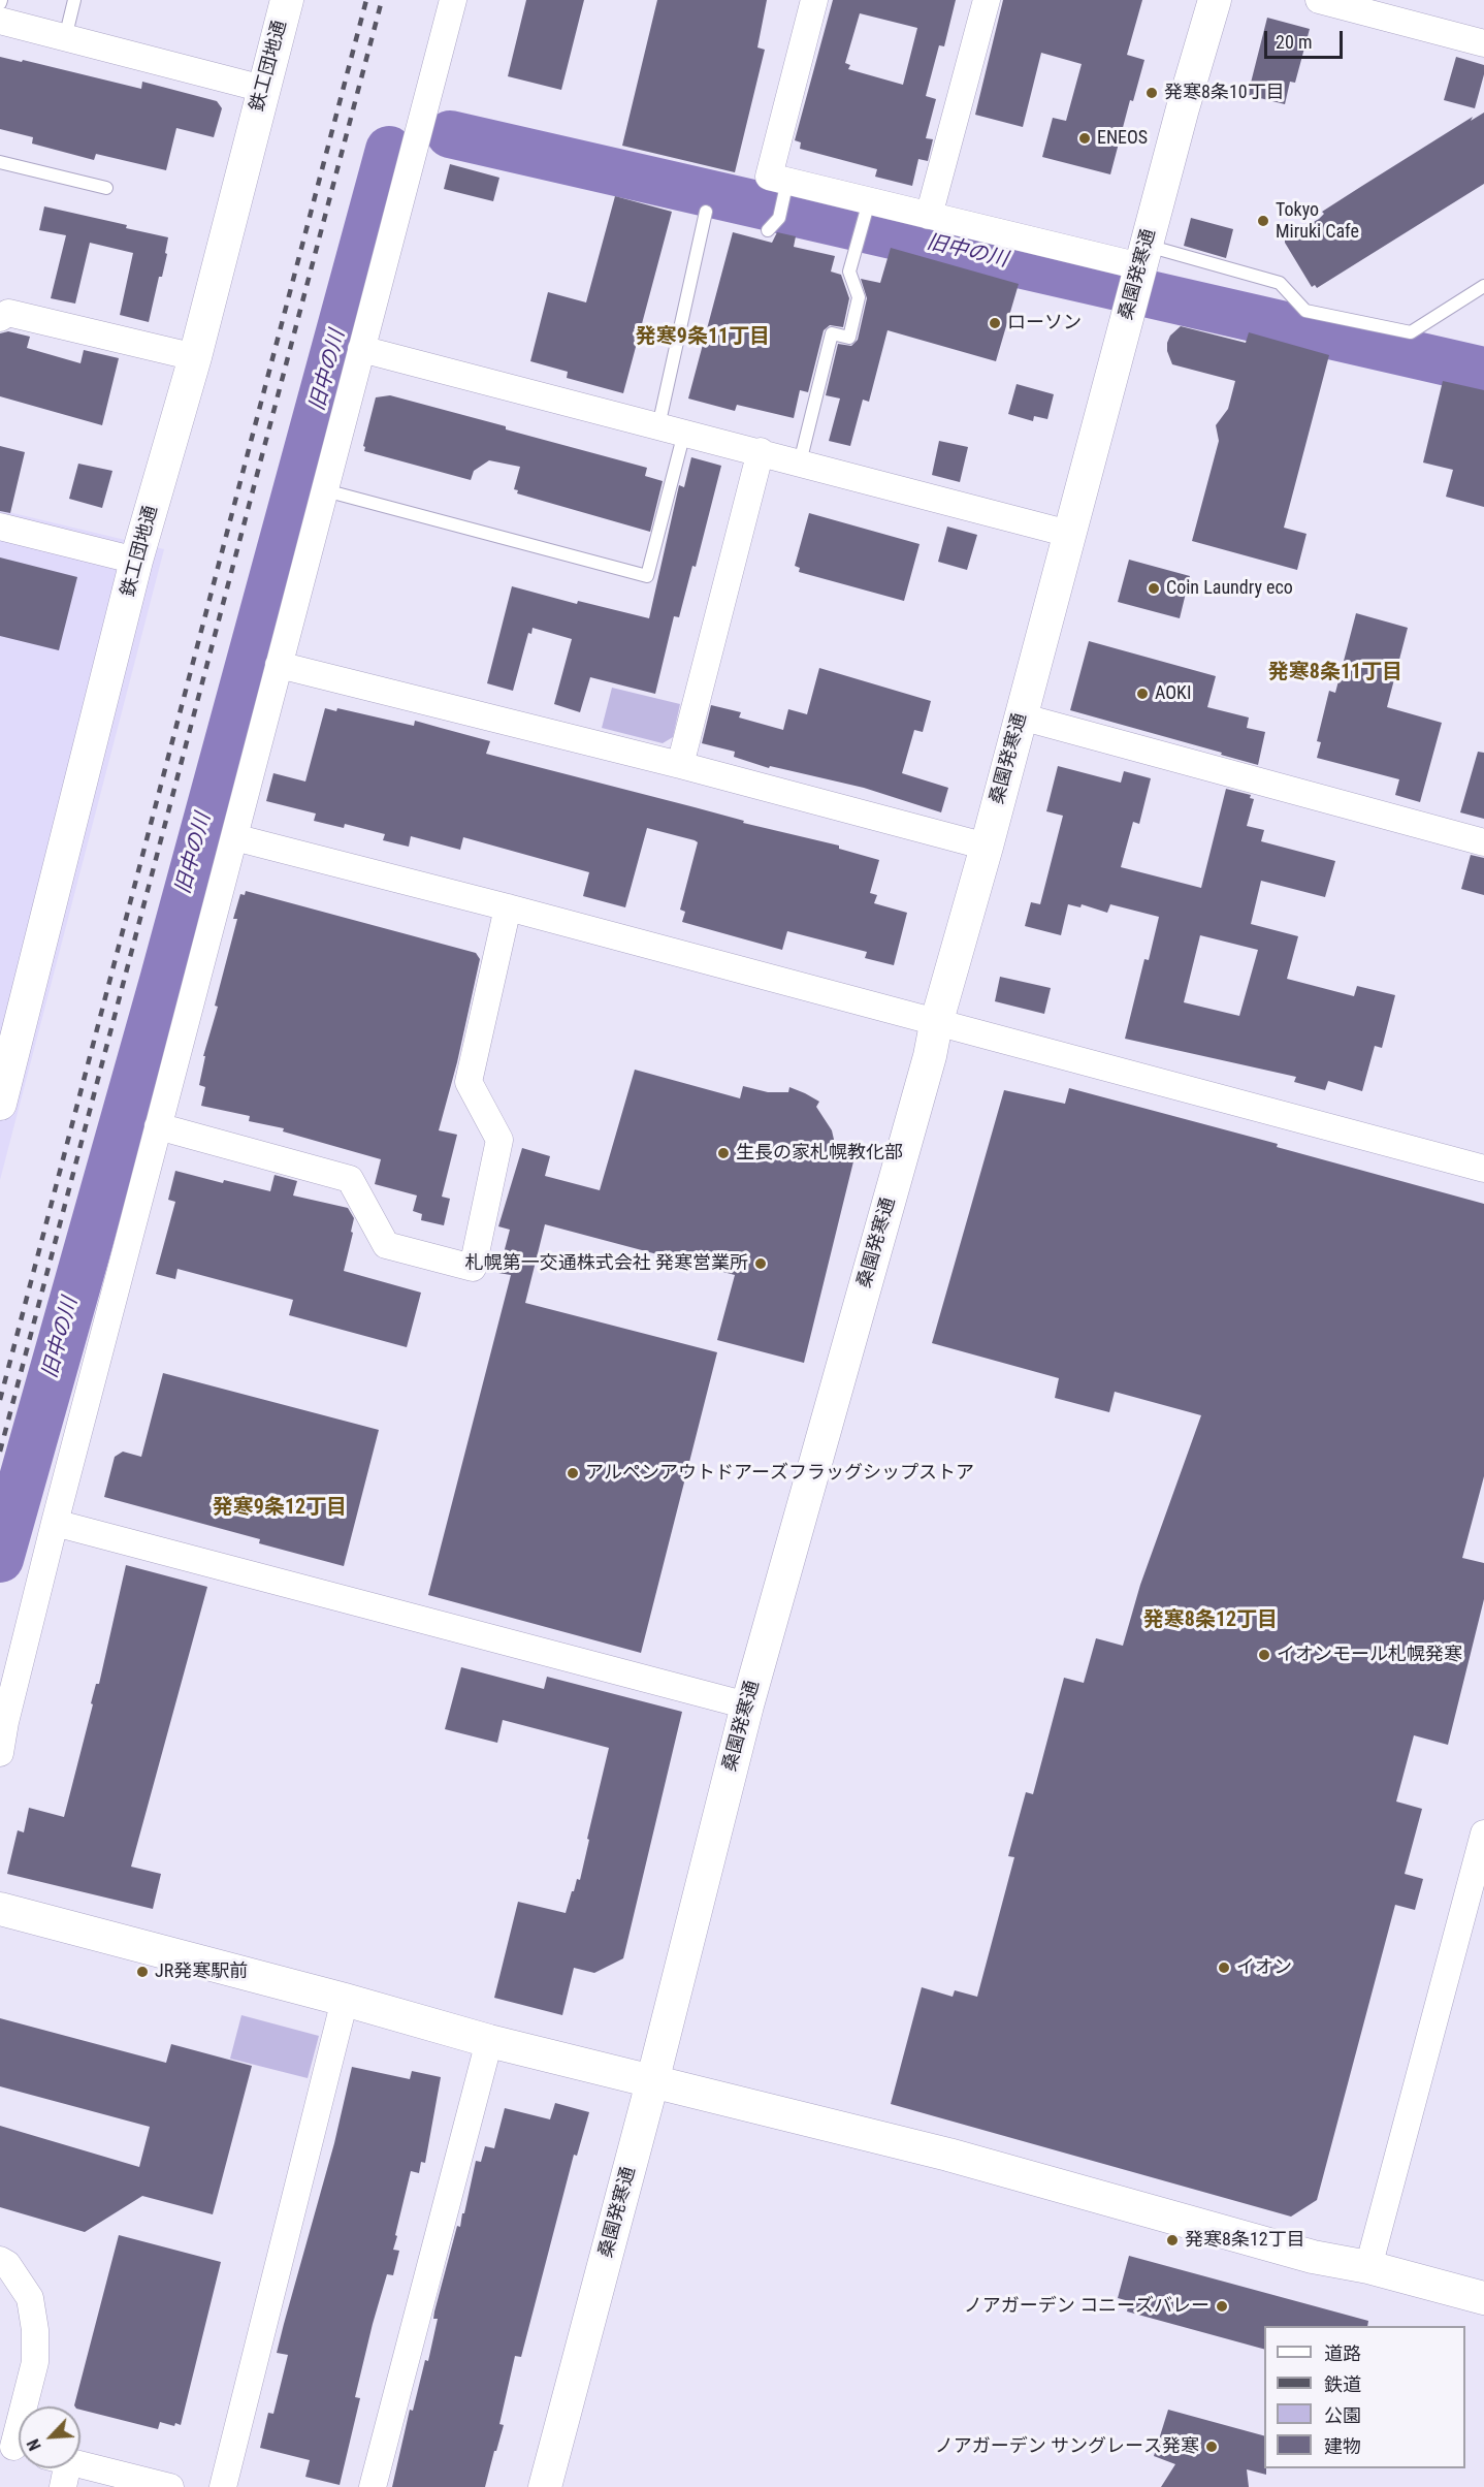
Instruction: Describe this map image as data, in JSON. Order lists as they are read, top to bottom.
{
  "streets": {
    "street": ["鉄工団地通", "桑園発寒通"]
  },
  "districts": [
    "発寒9条11丁目",
    "発寒8条11丁目",
    "発寒9条12丁目",
    "発寒8条12丁目"
  ],
  "water": ["旧中の川"],
  "places": [
    "発寒8条10丁目",
    "ENEOS",
    "Tokyo Miruki Cafe",
    "ローソン",
    "Coin Laundry eco",
    "AOKI",
    "生長の家札幌教化部",
    "札幌第一交通株式会社 発寒営業所",
    "アルペンアウトドアーズフラッグシップストア",
    "イオンモール札幌発寒",
    "イオン",
    "JR発寒駅前",
    "発寒8条12丁目",
    "ノアガーデン コニーズバレー",
    "ノアガーデン サングレース発寒"
  ],
  "legend": [
    "道路",
    "鉄道",
    "公園",
    "建物"
  ],
  "scale_bar": "20 m",
  "north": "bottom left"
}
